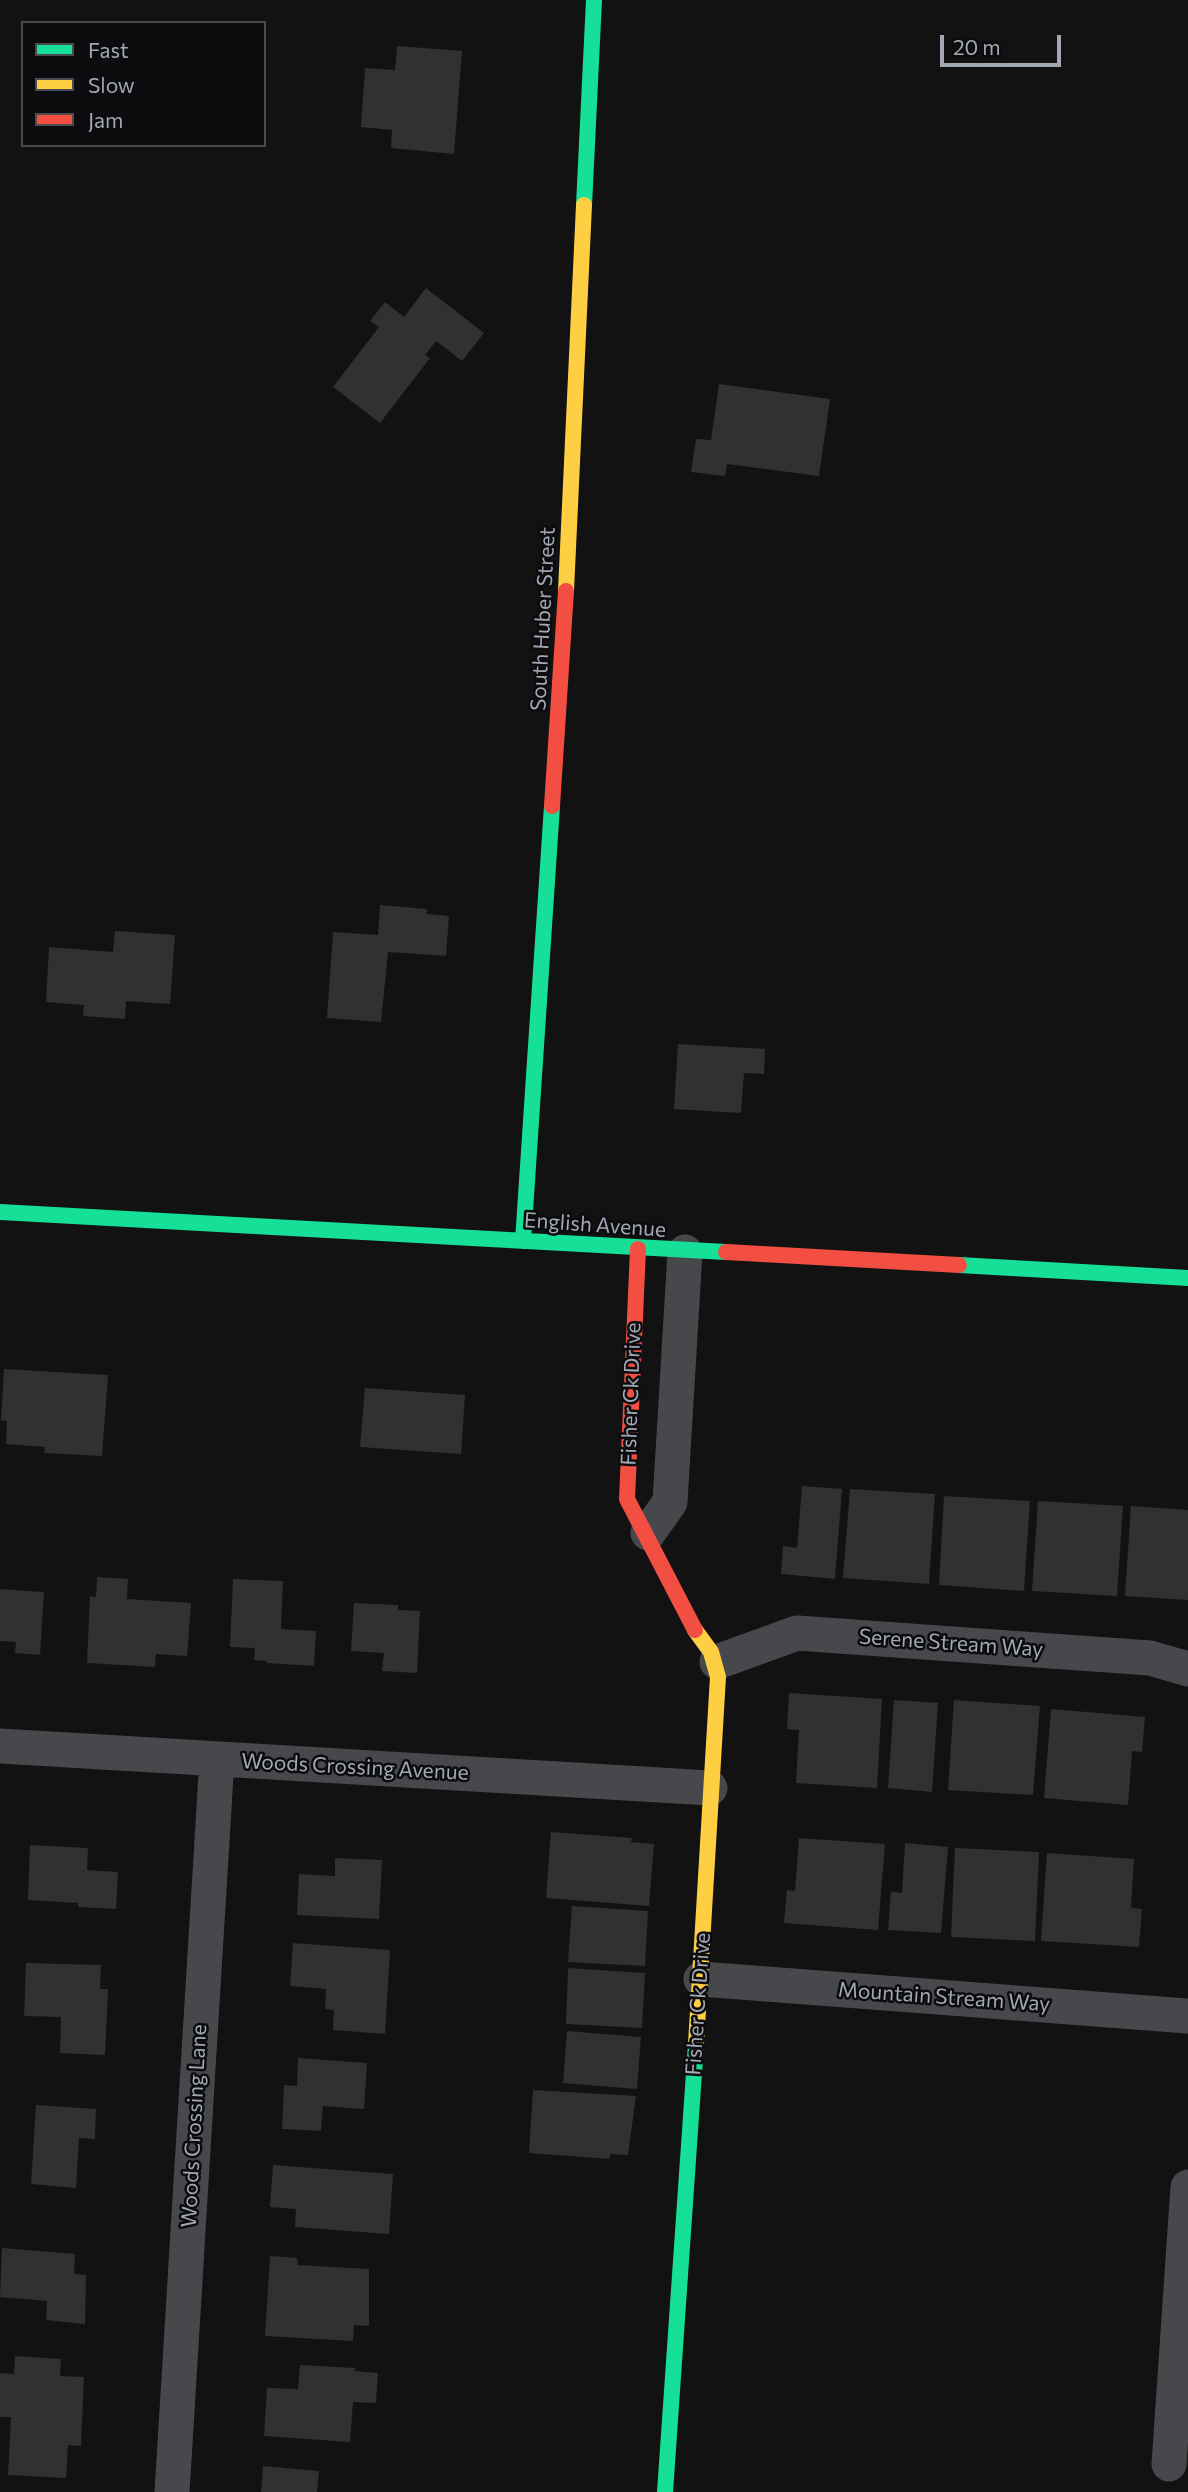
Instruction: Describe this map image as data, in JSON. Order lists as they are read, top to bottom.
{
  "streets": {
    "street": [
      "South Huber Street",
      "English Avenue",
      "Fisher Ck Drive",
      "Serene Stream Way",
      "Woods Crossing Avenue",
      "Mountain Stream Way",
      "Woods Crossing Lane"
    ]
  },
  "crossings": [
    ["South Huber Street", "English Avenue"],
    ["English Avenue", "Fisher Ck Drive"],
    ["Fisher Ck Drive", "Serene Stream Way"],
    ["Fisher Ck Drive", "Woods Crossing Avenue"],
    ["Fisher Ck Drive", "Mountain Stream Way"],
    ["Woods Crossing Avenue", "Woods Crossing Lane"]
  ],
  "legend": ["Fast", "Slow", "Jam"],
  "scale_bar": "20 m"
}
